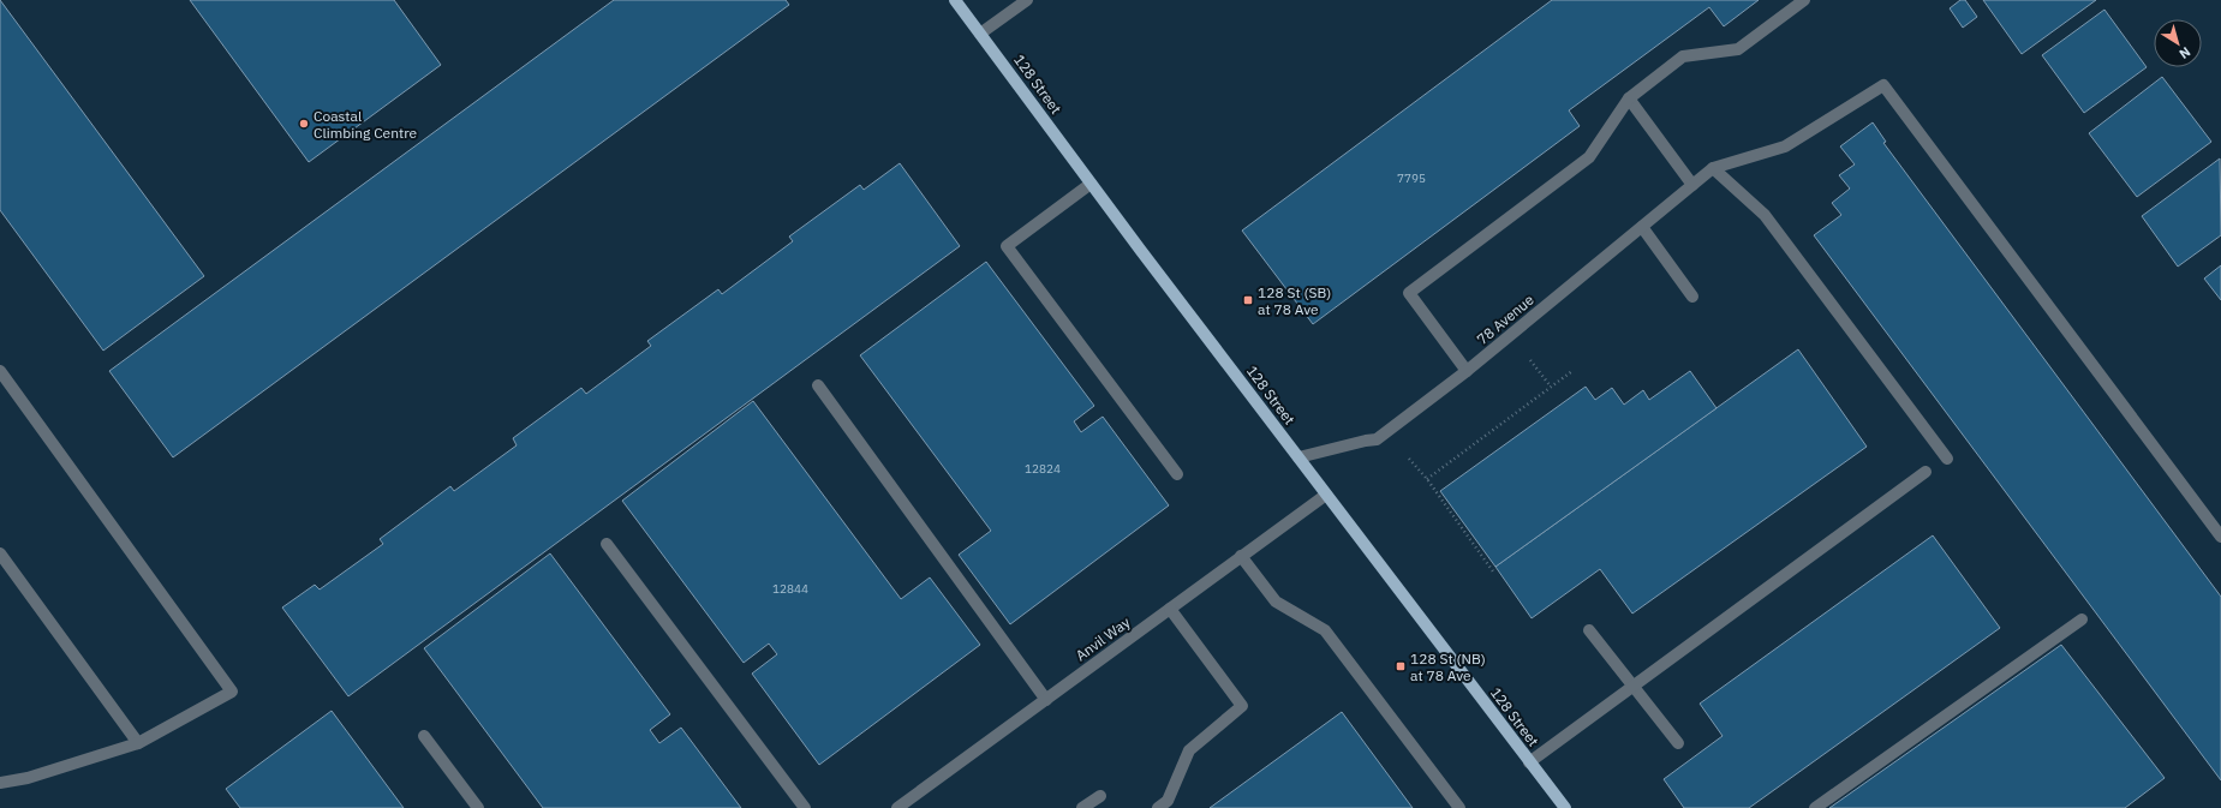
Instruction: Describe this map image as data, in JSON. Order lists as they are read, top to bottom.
{
  "streets": {
    "main road": ["128 Street"],
    "street": ["78 Avenue", "Anvil Way"]
  },
  "crossings": [
    ["128 Street", "78 Avenue"],
    ["128 Street", "Anvil Way"]
  ],
  "places": {
    "other": ["Coastal Climbing Centre"],
    "transit": ["128 St (SB) at 78 Ave", "128 St (NB) at 78 Ave"]
  },
  "house_numbers": ["7795", "12824", "12844"],
  "north": "bottom right"
}
